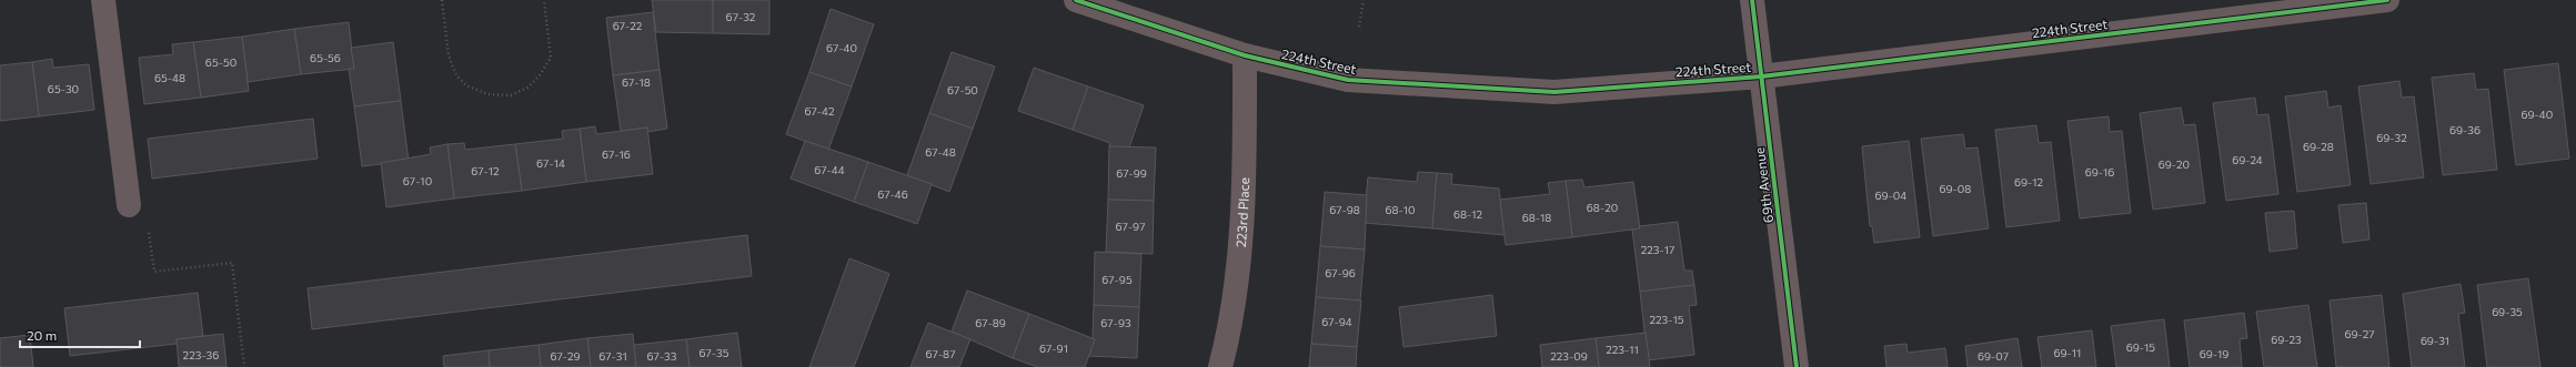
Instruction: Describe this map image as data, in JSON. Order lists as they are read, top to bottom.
{
  "streets": {
    "street": ["224th Street", "69th Avenue", "223rd Place"]
  },
  "crossings": [
    ["224th Street", "69th Avenue"],
    ["224th Street", "223rd Place"]
  ],
  "house_numbers": [
    "67-32",
    "67-22",
    "67-40",
    "65-56",
    "65-50",
    "65-48",
    "67-18",
    "65-30",
    "67-50",
    "67-42",
    "69-40",
    "69-36",
    "69-32",
    "69-28",
    "67-48",
    "67-16",
    "69-24",
    "67-14",
    "69-20",
    "67-44",
    "67-12",
    "69-16",
    "67-99",
    "67-10",
    "69-12",
    "69-08",
    "67-46",
    "69-04",
    "68-20",
    "67-98",
    "68-10",
    "68-12",
    "68-18",
    "67-97",
    "223-17",
    "67-96",
    "67-95",
    "69-35",
    "223-15",
    "67-94",
    "67-89",
    "67-93",
    "69-27",
    "69-23",
    "69-31",
    "69-15",
    "67-91",
    "223-11",
    "67-35",
    "69-11",
    "67-87",
    "69-19",
    "223-36",
    "67-29",
    "67-31",
    "67-33",
    "223-09",
    "69-07"
  ],
  "scale_bar": "20 m"
}
